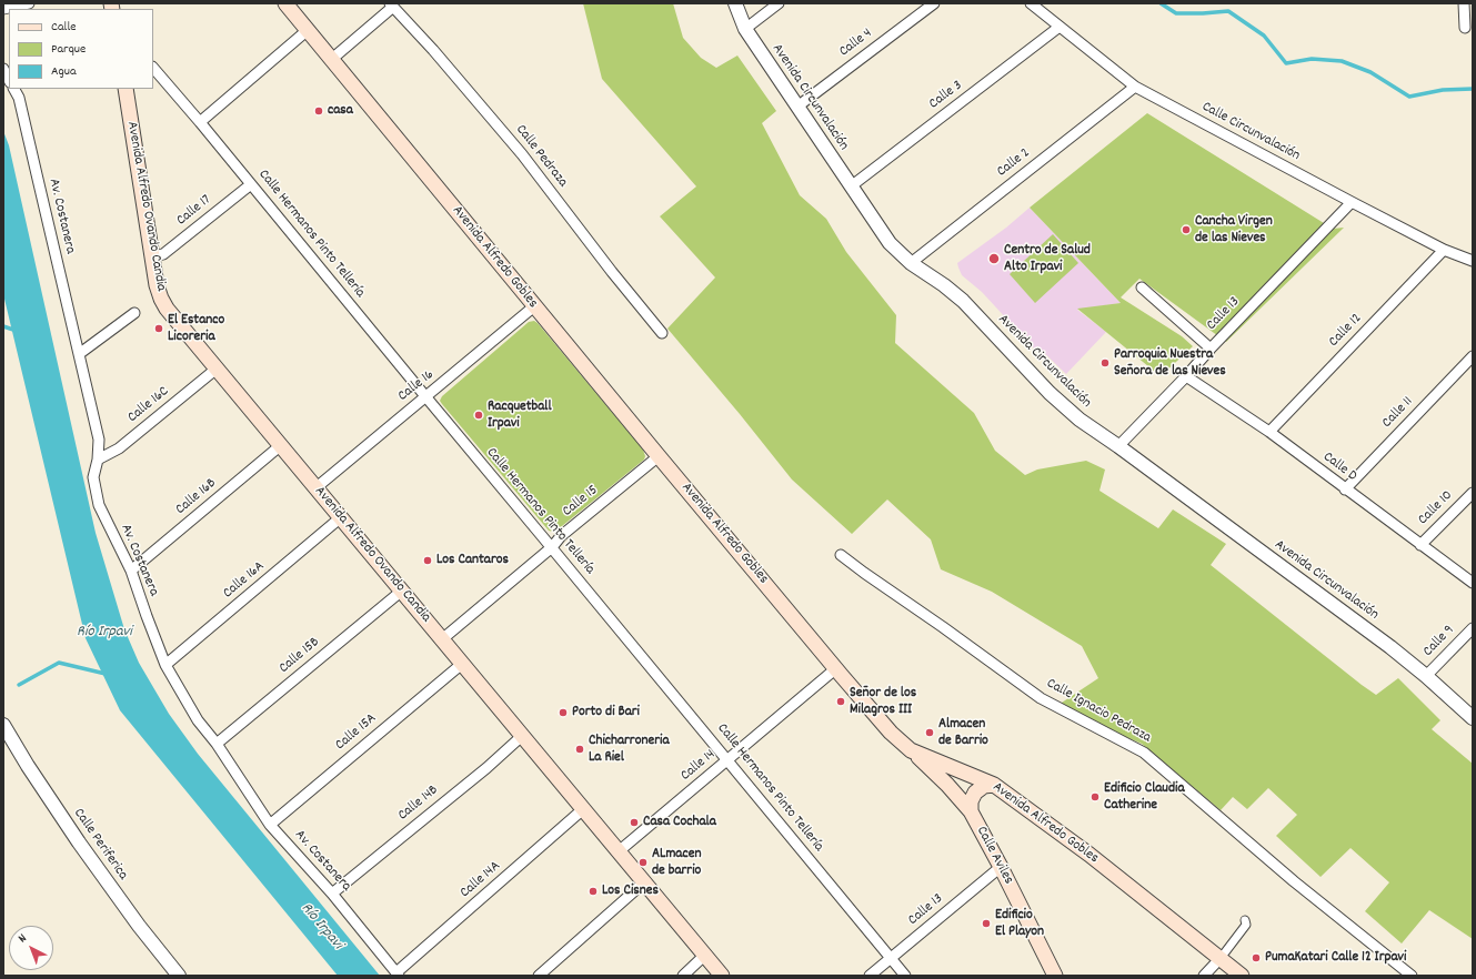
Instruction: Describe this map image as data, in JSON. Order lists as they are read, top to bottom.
{
  "streets": {
    "main road": ["Avenida Alfredo Ovando Candia", "Avenida Alfredo Gobles", "Calle Aviles"],
    "street": [
      "Calle 4",
      "Calle 3",
      "Avenida Circunvalación",
      "Calle Circunvalación",
      "Calle Pedraza",
      "Calle 2",
      "Calle 17",
      "Av. Costanera",
      "Calle Hermanos Pinto Tellería",
      "Calle 13",
      "Calle 12",
      "Calle 16",
      "Calle 16C",
      "Calle 11",
      "Calle D",
      "Calle 16B",
      "Calle 15",
      "Calle 10",
      "Calle 16A",
      "Calle 9",
      "Calle 15B",
      "Calle Ignacio Pedraza",
      "Calle 15A",
      "Calle 14",
      "Calle 14B",
      "Calle Periferica",
      "Calle 14A"
    ]
  },
  "crossings": [
    ["Calle 4", "Avenida Circunvalación"],
    ["Calle 3", "Avenida Circunvalación"],
    ["Calle 3", "Calle Circunvalación"],
    ["Avenida Circunvalación", "Calle 2"],
    ["Avenida Circunvalación", "Calle 13"],
    ["Avenida Circunvalación", "Calle 9"],
    ["Calle Circunvalación", "Calle 2"],
    ["Calle Circunvalación", "Calle 13"],
    ["Calle Circunvalación", "Calle 12"],
    ["Avenida Alfredo Ovando Candia", "Calle 17"],
    ["Avenida Alfredo Ovando Candia", "Calle 16"],
    ["Avenida Alfredo Ovando Candia", "Calle 16C"],
    ["Avenida Alfredo Ovando Candia", "Calle 16B"],
    ["Avenida Alfredo Ovando Candia", "Calle 15"],
    ["Avenida Alfredo Ovando Candia", "Calle 16A"],
    ["Avenida Alfredo Ovando Candia", "Calle 15B"],
    ["Avenida Alfredo Ovando Candia", "Calle 15A"],
    ["Avenida Alfredo Ovando Candia", "Calle 14"],
    ["Avenida Alfredo Ovando Candia", "Calle 14B"],
    ["Avenida Alfredo Ovando Candia", "Calle 14A"],
    ["Calle 17", "Calle Hermanos Pinto Tellería"],
    ["Av. Costanera", "Calle 16C"],
    ["Av. Costanera", "Calle 16B"],
    ["Av. Costanera", "Calle 16A"],
    ["Av. Costanera", "Calle 15B"],
    ["Av. Costanera", "Calle 15A"],
    ["Av. Costanera", "Calle 14B"],
    ["Av. Costanera", "Calle 14A"],
    ["Calle Hermanos Pinto Tellería", "Calle 13"],
    ["Calle Hermanos Pinto Tellería", "Calle 16"],
    ["Calle Hermanos Pinto Tellería", "Calle 15"],
    ["Calle Hermanos Pinto Tellería", "Calle 14"],
    ["Avenida Alfredo Gobles", "Calle 16"],
    ["Avenida Alfredo Gobles", "Calle 15"],
    ["Avenida Alfredo Gobles", "Calle 14"],
    ["Avenida Alfredo Gobles", "Calle Aviles"],
    ["Calle 13", "Calle D"],
    ["Calle 13", "Calle Aviles"],
    ["Calle 12", "Calle D"],
    ["Calle 11", "Calle D"],
    ["Calle D", "Calle 10"]
  ],
  "water": ["Río Irpavi"],
  "places": [
    "casa",
    "Cancha Virgen de las Nieves",
    "Centro de Salud Alto Irpavi",
    "El Estanco Licoreria",
    "Parroquia Nuestra Señora de las Nieves",
    "Racquetball Irpavi",
    "Los Cantaros",
    "Señor de los Milagros III",
    "Porto di Bari",
    "Almacen de Barrio",
    "Chicharroneria La Riel",
    "Edificio Claudia Catherine",
    "Casa Cochala",
    "ALmacen de barrio",
    "Los Cisnes",
    "Edificio El Playon",
    "PumaKatari Calle 12 Irpavi"
  ],
  "legend": ["Calle", "Parque", "Agua"],
  "north": "top left"
}
